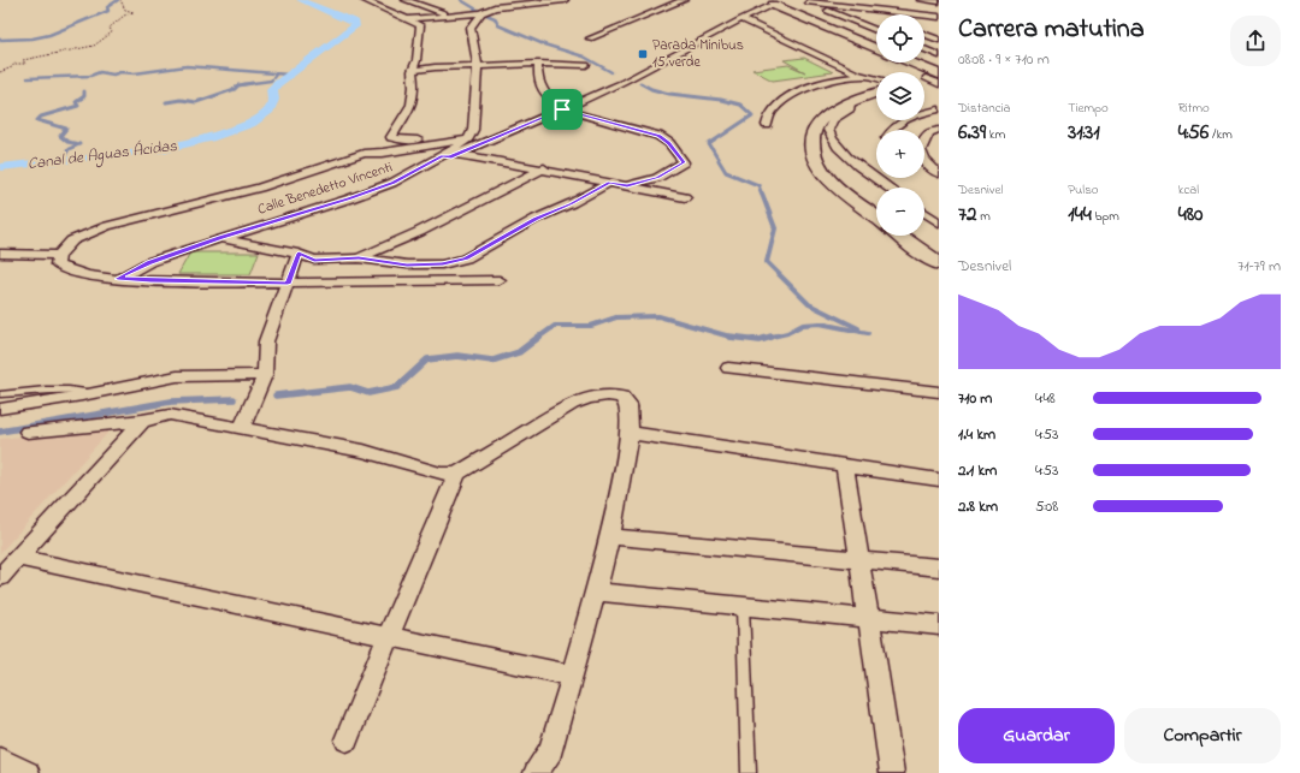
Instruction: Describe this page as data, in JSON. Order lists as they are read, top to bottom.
{
  "streets": {
    "street": ["Calle Benedetto Vincenti"]
  },
  "water": ["Canal de Aguas Ácidas"],
  "places": {
    "transit": ["Parada Minibus 15 verde"]
  },
  "page": {
    "heading": ["Carrera matutina", "08:08 · 9 × 710 m"],
    "map_buttons": ["+", "−"],
    "stats": [
      ["Distancia", "6.39 km"],
      ["Tiempo", "31:31"],
      ["Ritmo", "4:56 /km"],
      ["Desnivel", "72 m"],
      ["Pulso", "144 bpm"],
      ["kcal", "480"]
    ],
    "chart": ["Desnivel", "71–79 m"],
    "list": [
      {
        "name": "710 m",
        "note": "4:48"
      },
      {
        "name": "1.4 km",
        "note": "4:53"
      },
      {
        "name": "2.1 km",
        "note": "4:53"
      },
      {
        "name": "2.8 km",
        "note": "5:08"
      }
    ],
    "buttons": ["Guardar", "Compartir"]
  }
}
